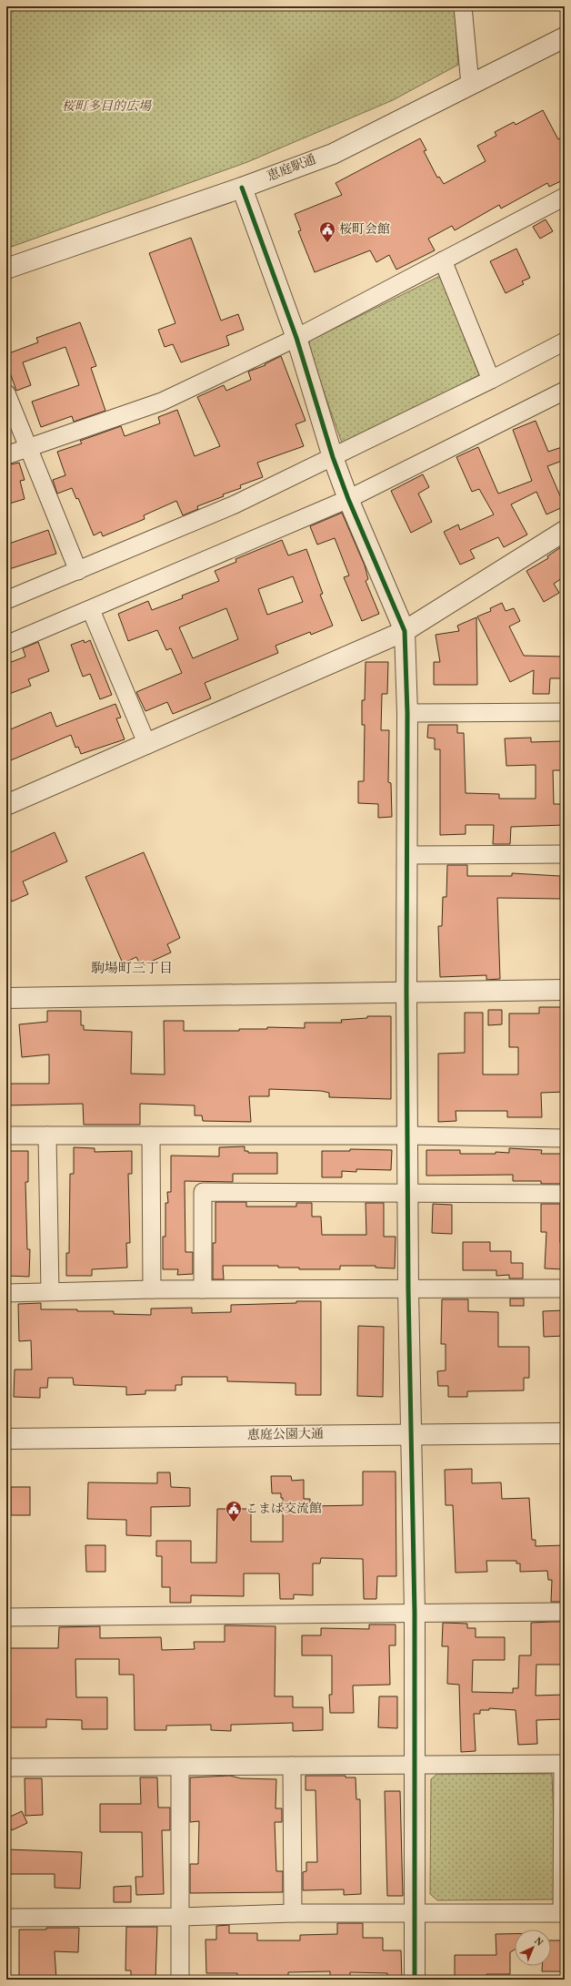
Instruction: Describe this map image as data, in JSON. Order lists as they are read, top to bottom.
{
  "streets": {
    "street": ["恵庭駅通", "恵庭公園大通"]
  },
  "districts": ["駒場町三丁目"],
  "parks": ["桜町多目的広場"],
  "places": {
    "public building": ["桜町会館", "こまば交流館"]
  },
  "north": "top right"
}
